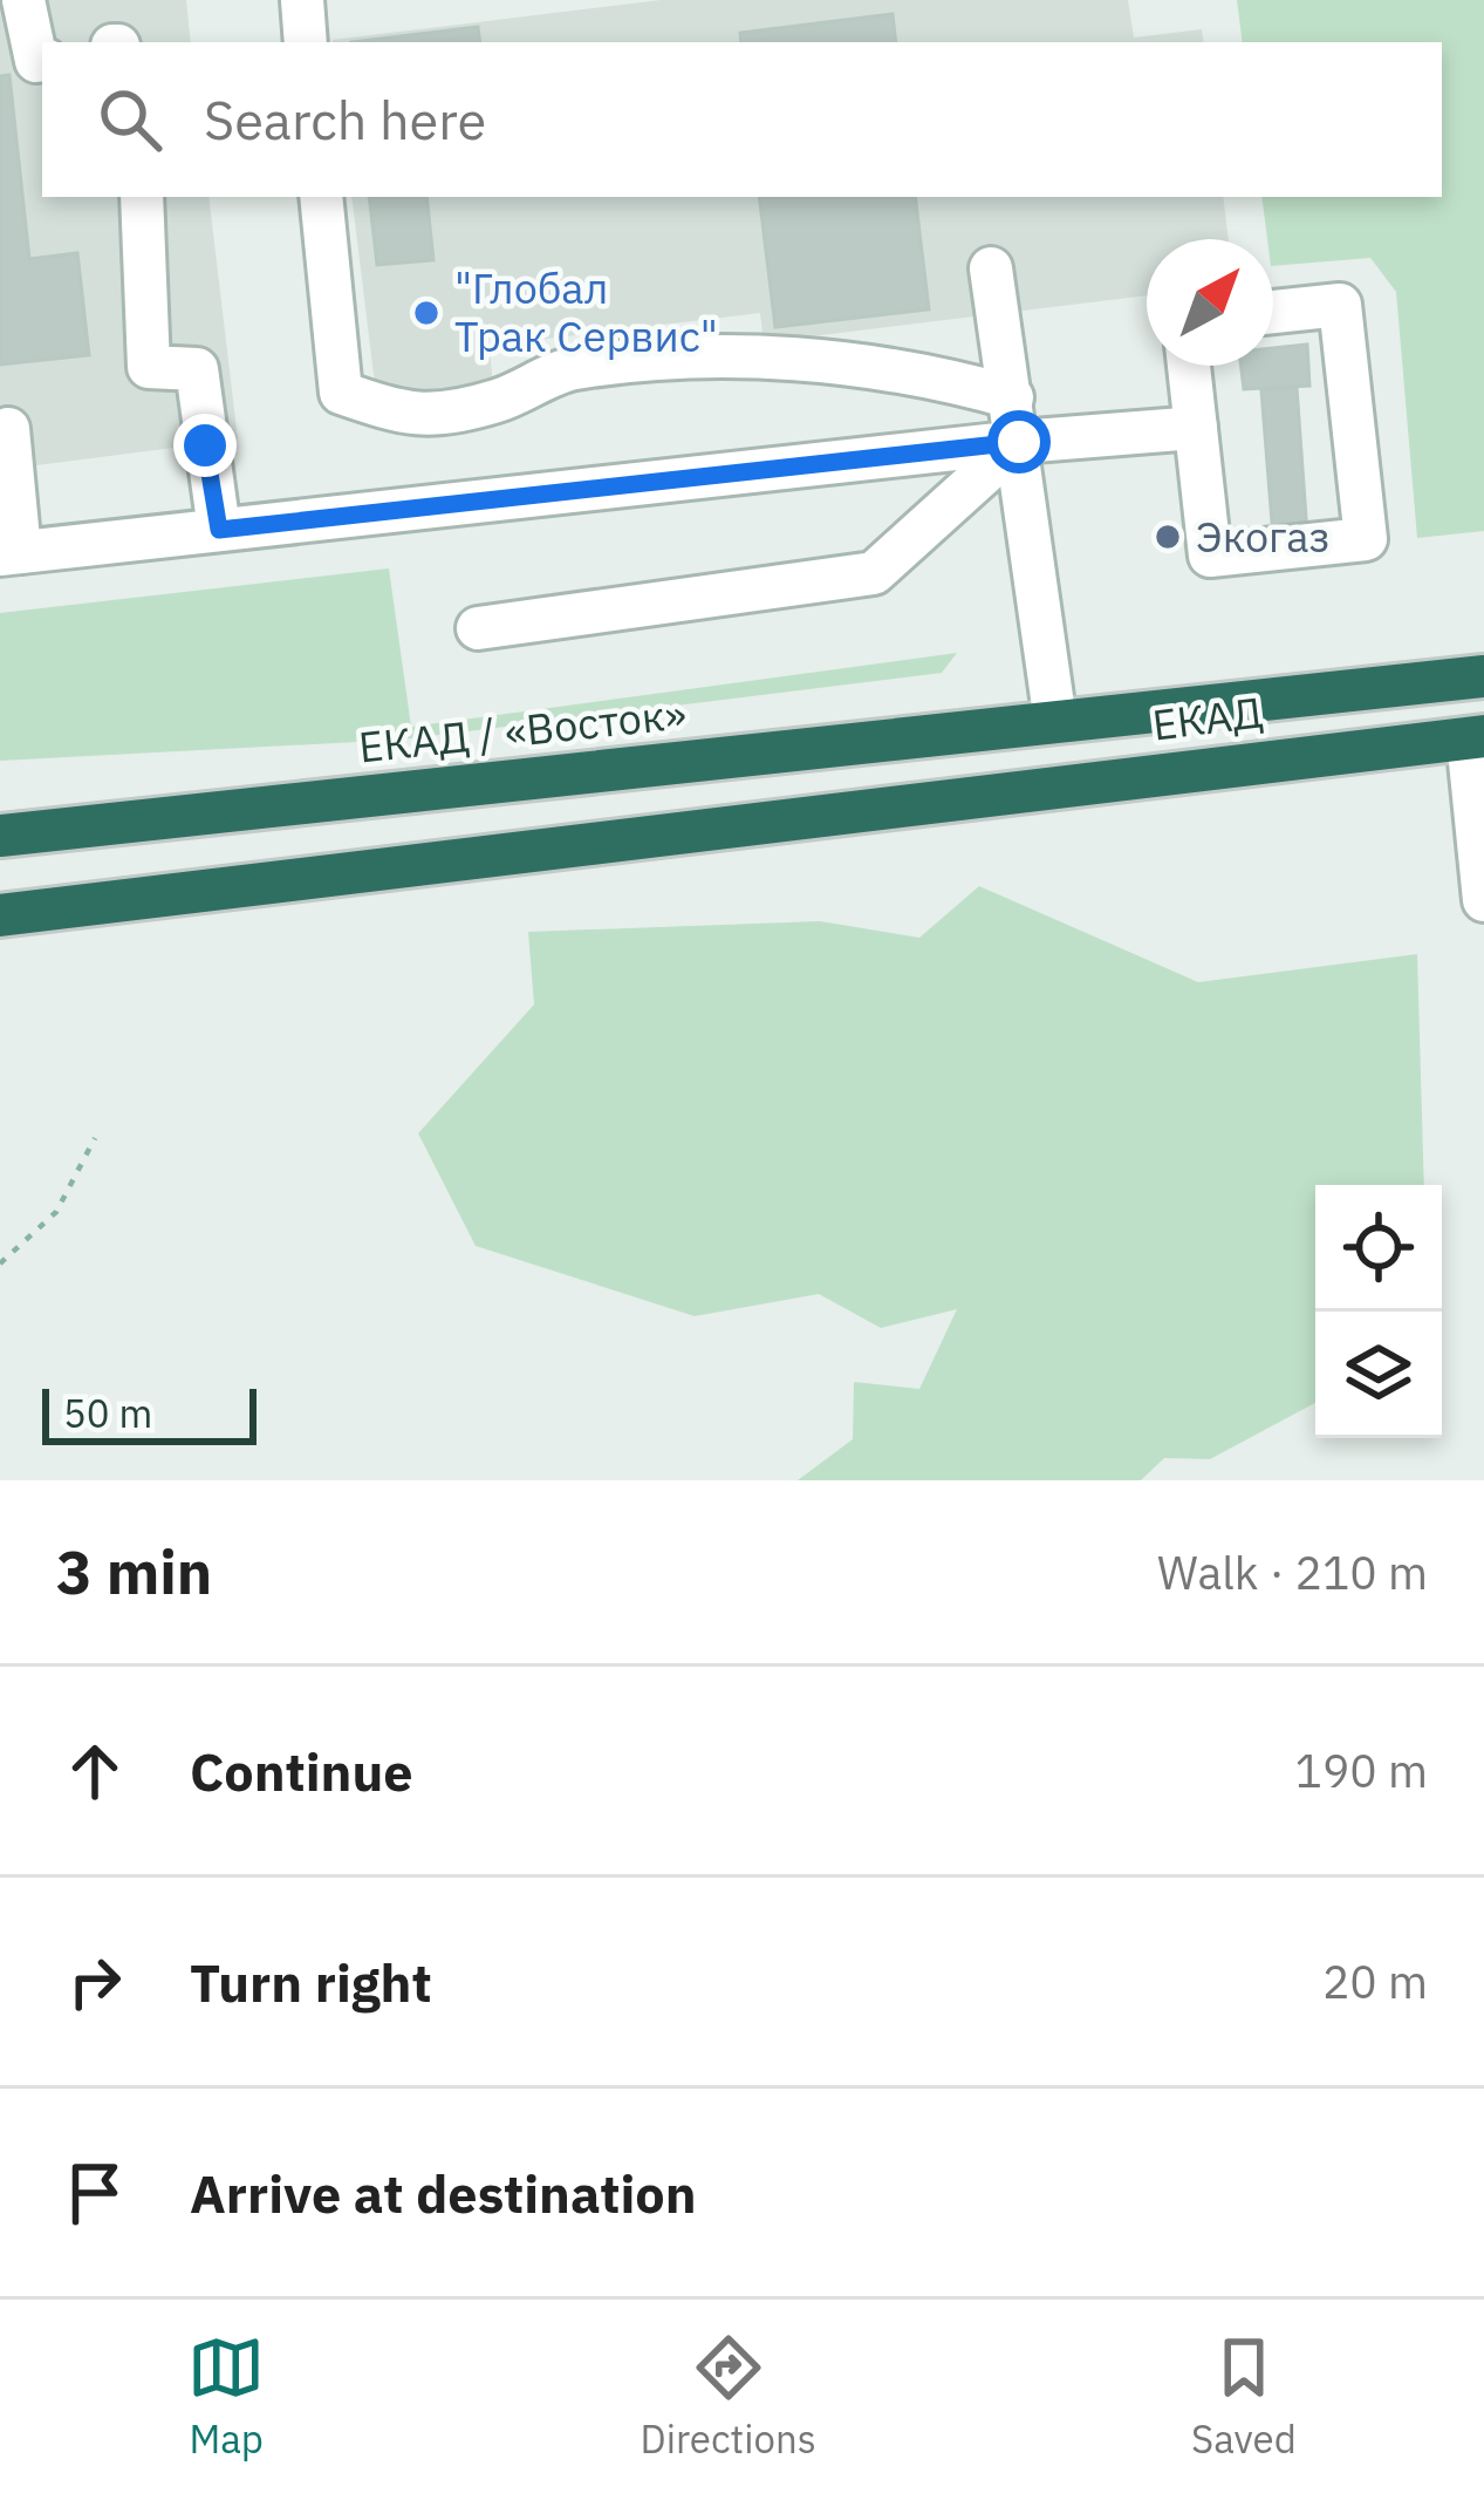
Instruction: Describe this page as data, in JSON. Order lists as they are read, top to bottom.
{
  "streets": {
    "highway": ["ЕКАД", "ЕКАД / «Восток»"]
  },
  "crossings": [
    ["ЕКАД", "ЕКАД / «Восток»"]
  ],
  "places": ["\"Глобал Трак Сервис\"", "Экогаз"],
  "scale_bar": "50 m",
  "north": "top right",
  "page": {
    "search": "Search here",
    "scale": "50 m",
    "heading": ["3 min", "Walk · 210 m"],
    "list": [
      ["Continue", "190 m"],
      ["Turn right", "20 m"],
      "Arrive at destination"
    ],
    "nav": ["Map", "Directions", "Saved"]
  }
}
